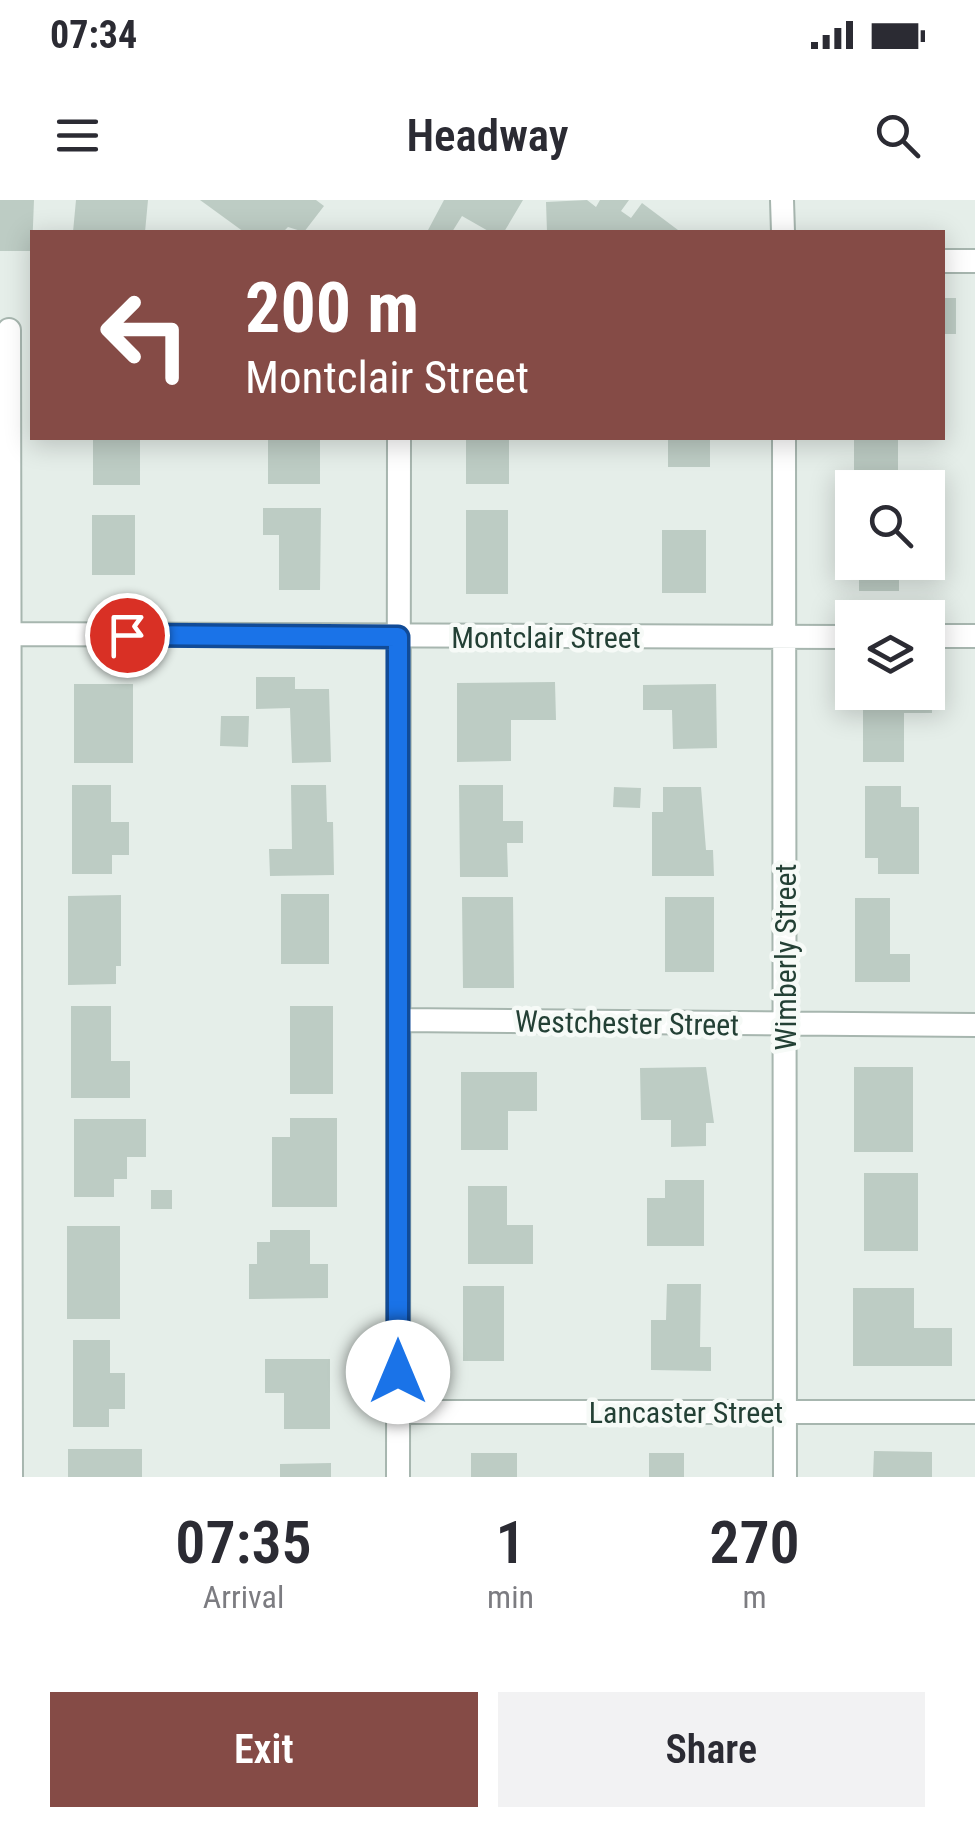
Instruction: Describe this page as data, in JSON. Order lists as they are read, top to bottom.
{
  "streets": {
    "street": [
      "Montclair Street",
      "Wimberly Street",
      "Westchester Street",
      "Lancaster Street"
    ]
  },
  "crossings": [
    ["Montclair Street", "Wimberly Street"],
    ["Wimberly Street", "Westchester Street"],
    ["Wimberly Street", "Lancaster Street"]
  ],
  "page": {
    "status": "07:34",
    "header": "Headway",
    "turn": ["200 m", "Montclair Street"],
    "eta": [
      "07:35",
      "Arrival",
      "1",
      "min",
      "270",
      "m"
    ],
    "buttons": ["Exit", "Share"]
  }
}
